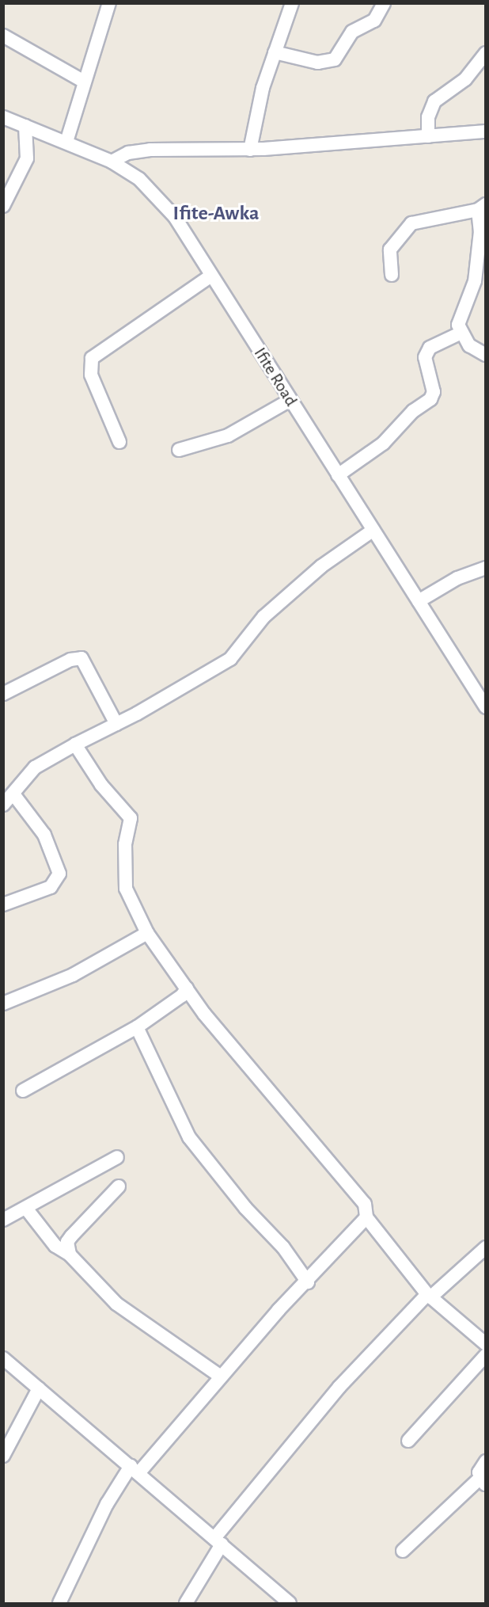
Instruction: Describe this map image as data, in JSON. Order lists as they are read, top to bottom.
{
  "streets": {
    "street": ["Ifite Road"]
  },
  "districts": ["Ifite-Awka"]
}
